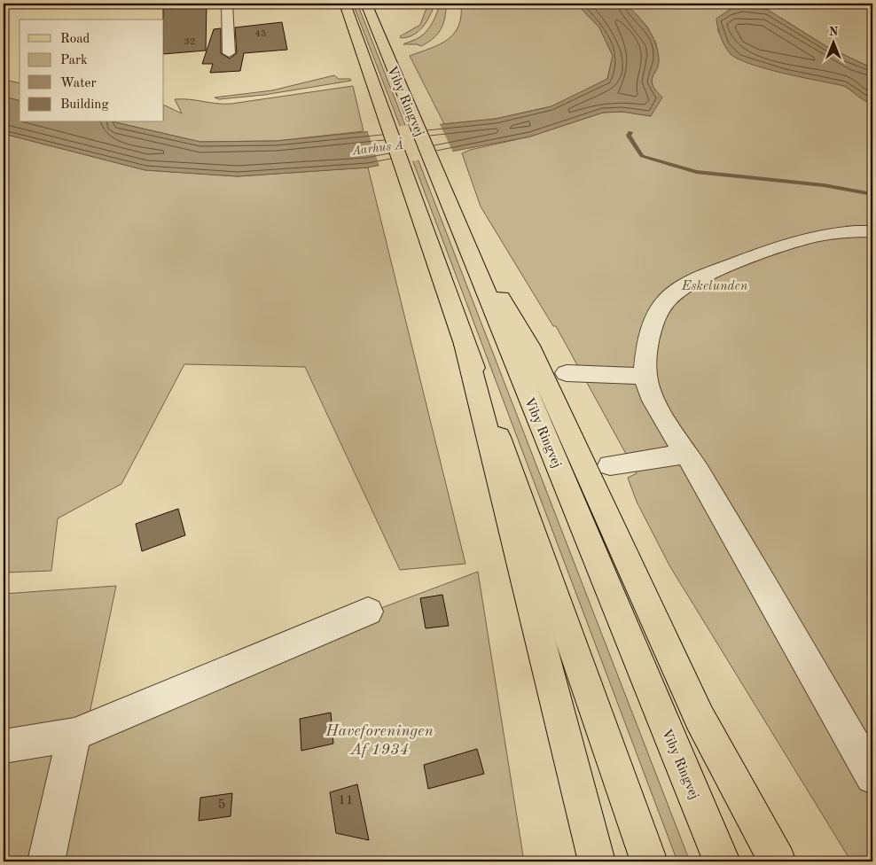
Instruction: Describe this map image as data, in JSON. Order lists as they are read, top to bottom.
{
  "streets": {
    "main road": ["Viby Ringvej"]
  },
  "water": ["Aarhus Å"],
  "parks": ["Eskelunden", "Haveforeningen Af 1934"],
  "house_numbers": [
    "45",
    "32",
    "11",
    "5"
  ],
  "legend": [
    "Road",
    "Park",
    "Water",
    "Building"
  ],
  "north": "top"
}
